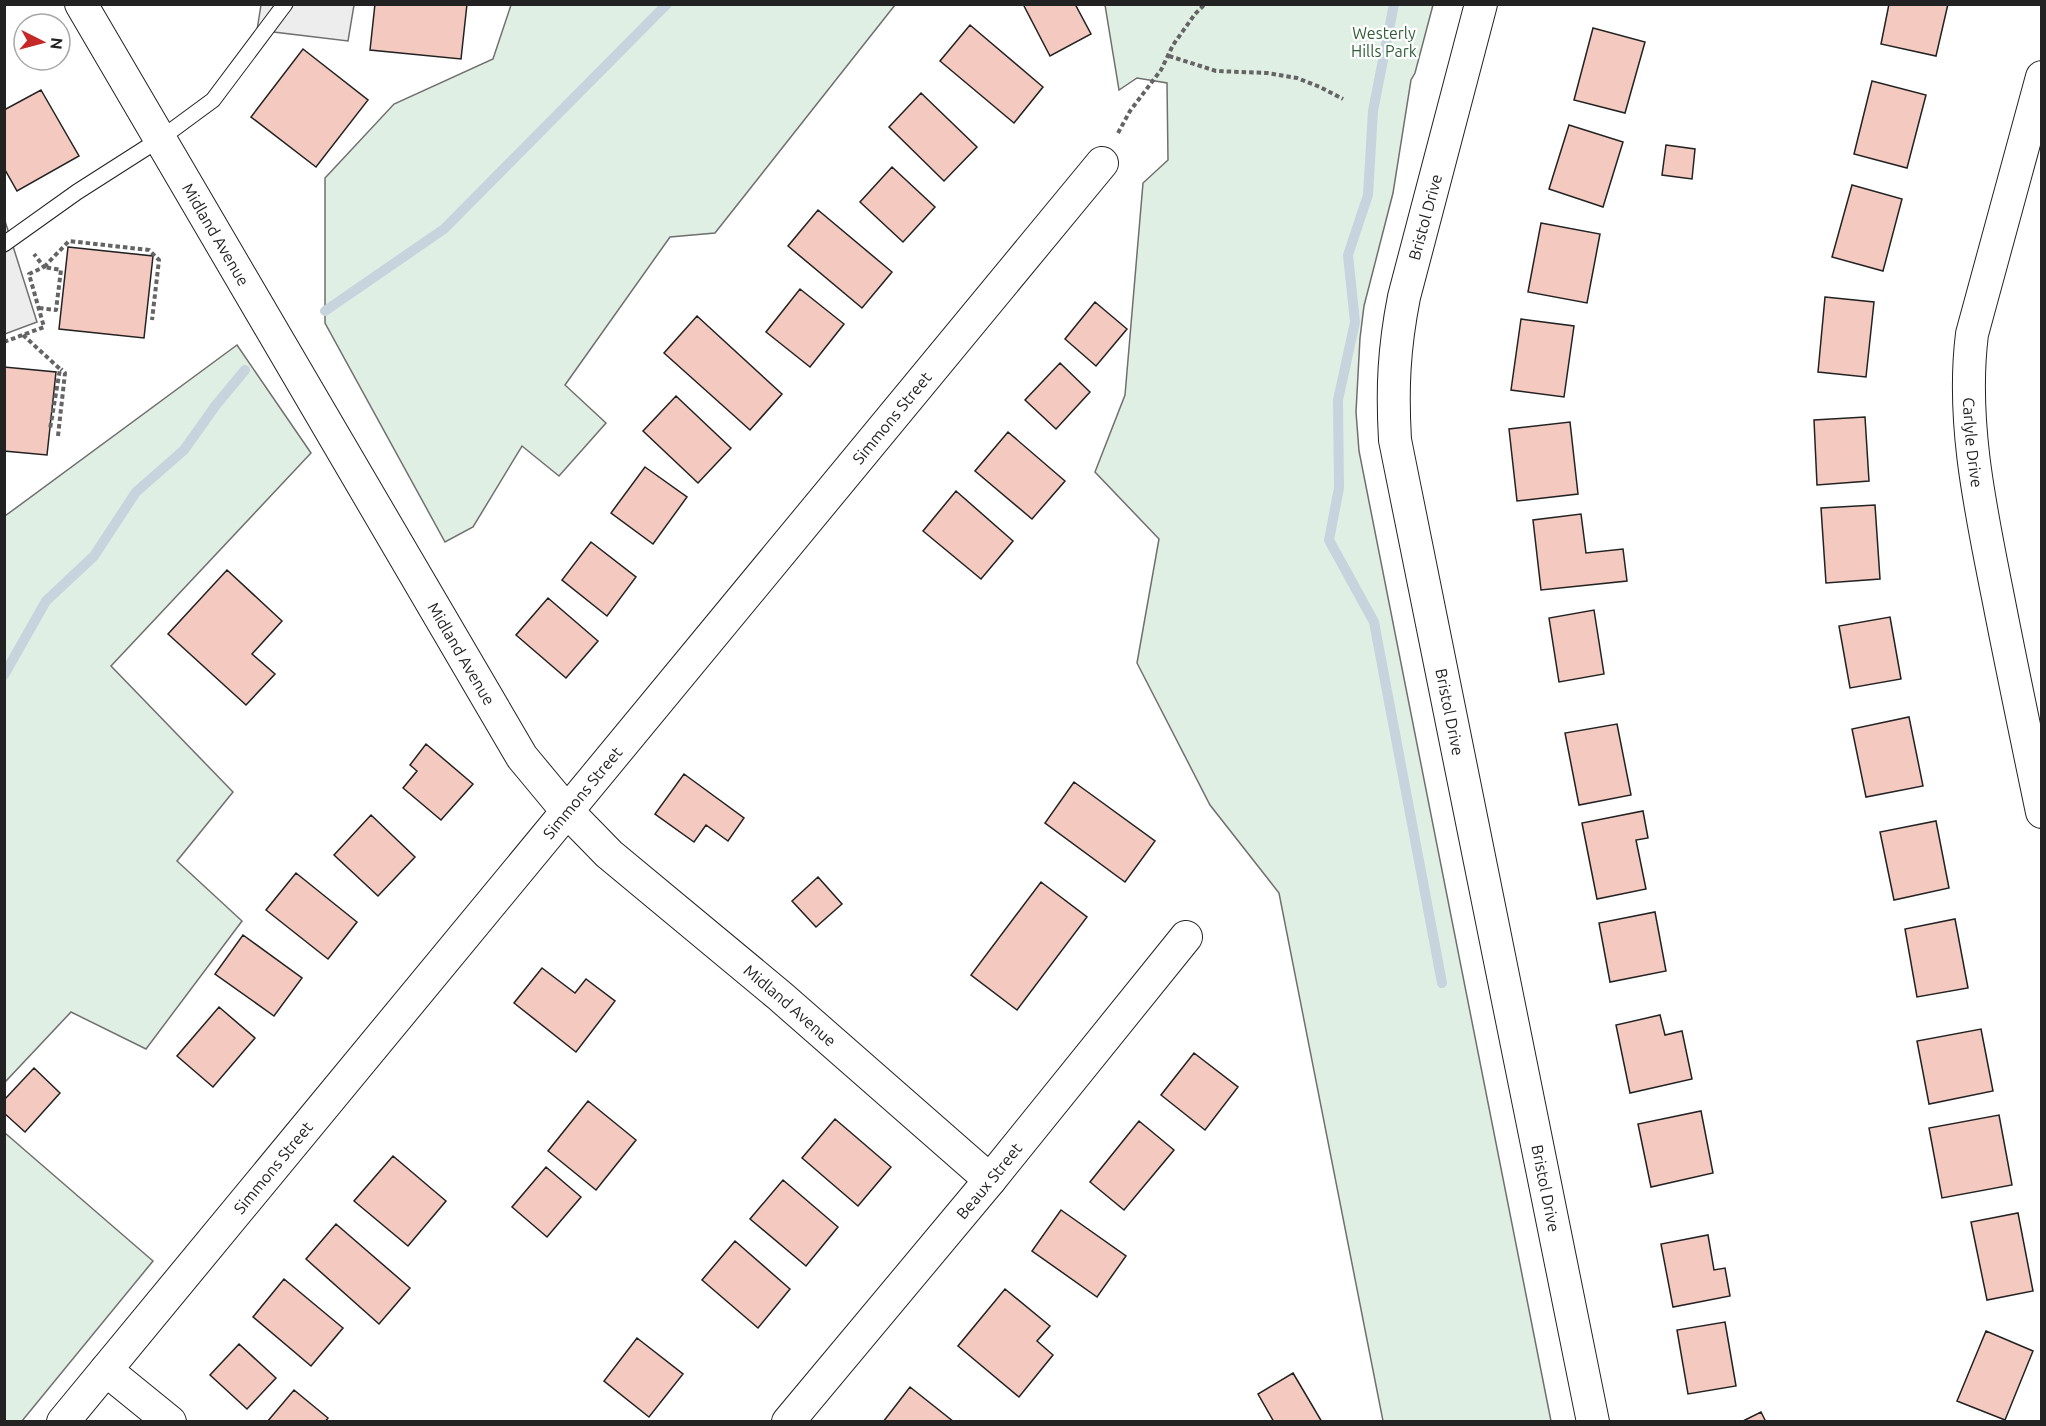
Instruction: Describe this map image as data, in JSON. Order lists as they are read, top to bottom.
{
  "streets": {
    "street": [
      "Bristol Drive",
      "Midland Avenue",
      "Simmons Street",
      "Carlyle Drive",
      "Beaux Street"
    ]
  },
  "crossings": [
    ["Midland Avenue", "Simmons Street"],
    ["Midland Avenue", "Beaux Street"]
  ],
  "parks": ["Westerly Hills Park"],
  "north": "right"
}
